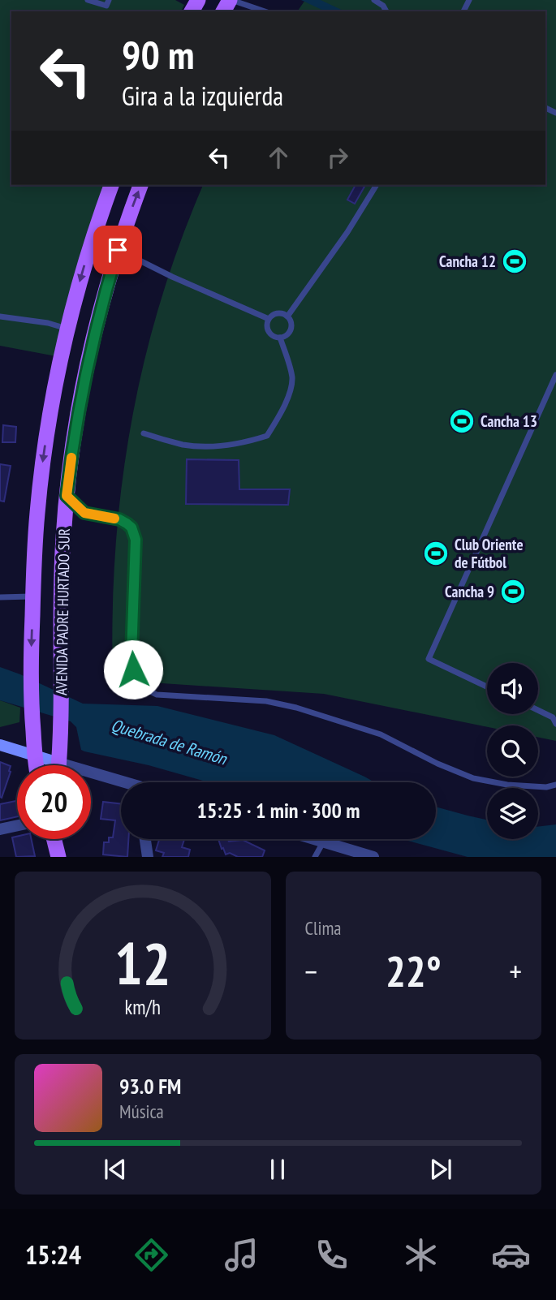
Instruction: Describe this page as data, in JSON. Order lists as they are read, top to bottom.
{
  "streets": {
    "main road": ["AVENIDA PADRE HURTADO SUR"]
  },
  "water": ["Quebrada de Ramón"],
  "places": {
    "sports": [
      "Cancha 12",
      "Cancha 13",
      "Club Oriente de Fútbol",
      "Cancha 9"
    ]
  },
  "page": {
    "turn": ["90 m", "Gira a la izquierda"],
    "limit": "20",
    "trip": "15:25 · 1 min · 300 m",
    "tile": "Clima",
    "heat": ["−", "22°", "+"],
    "song": ["93.0 FM", "Música"],
    "tabs": "15:24",
    "gauge": ["12", "km/h"]
  }
}
